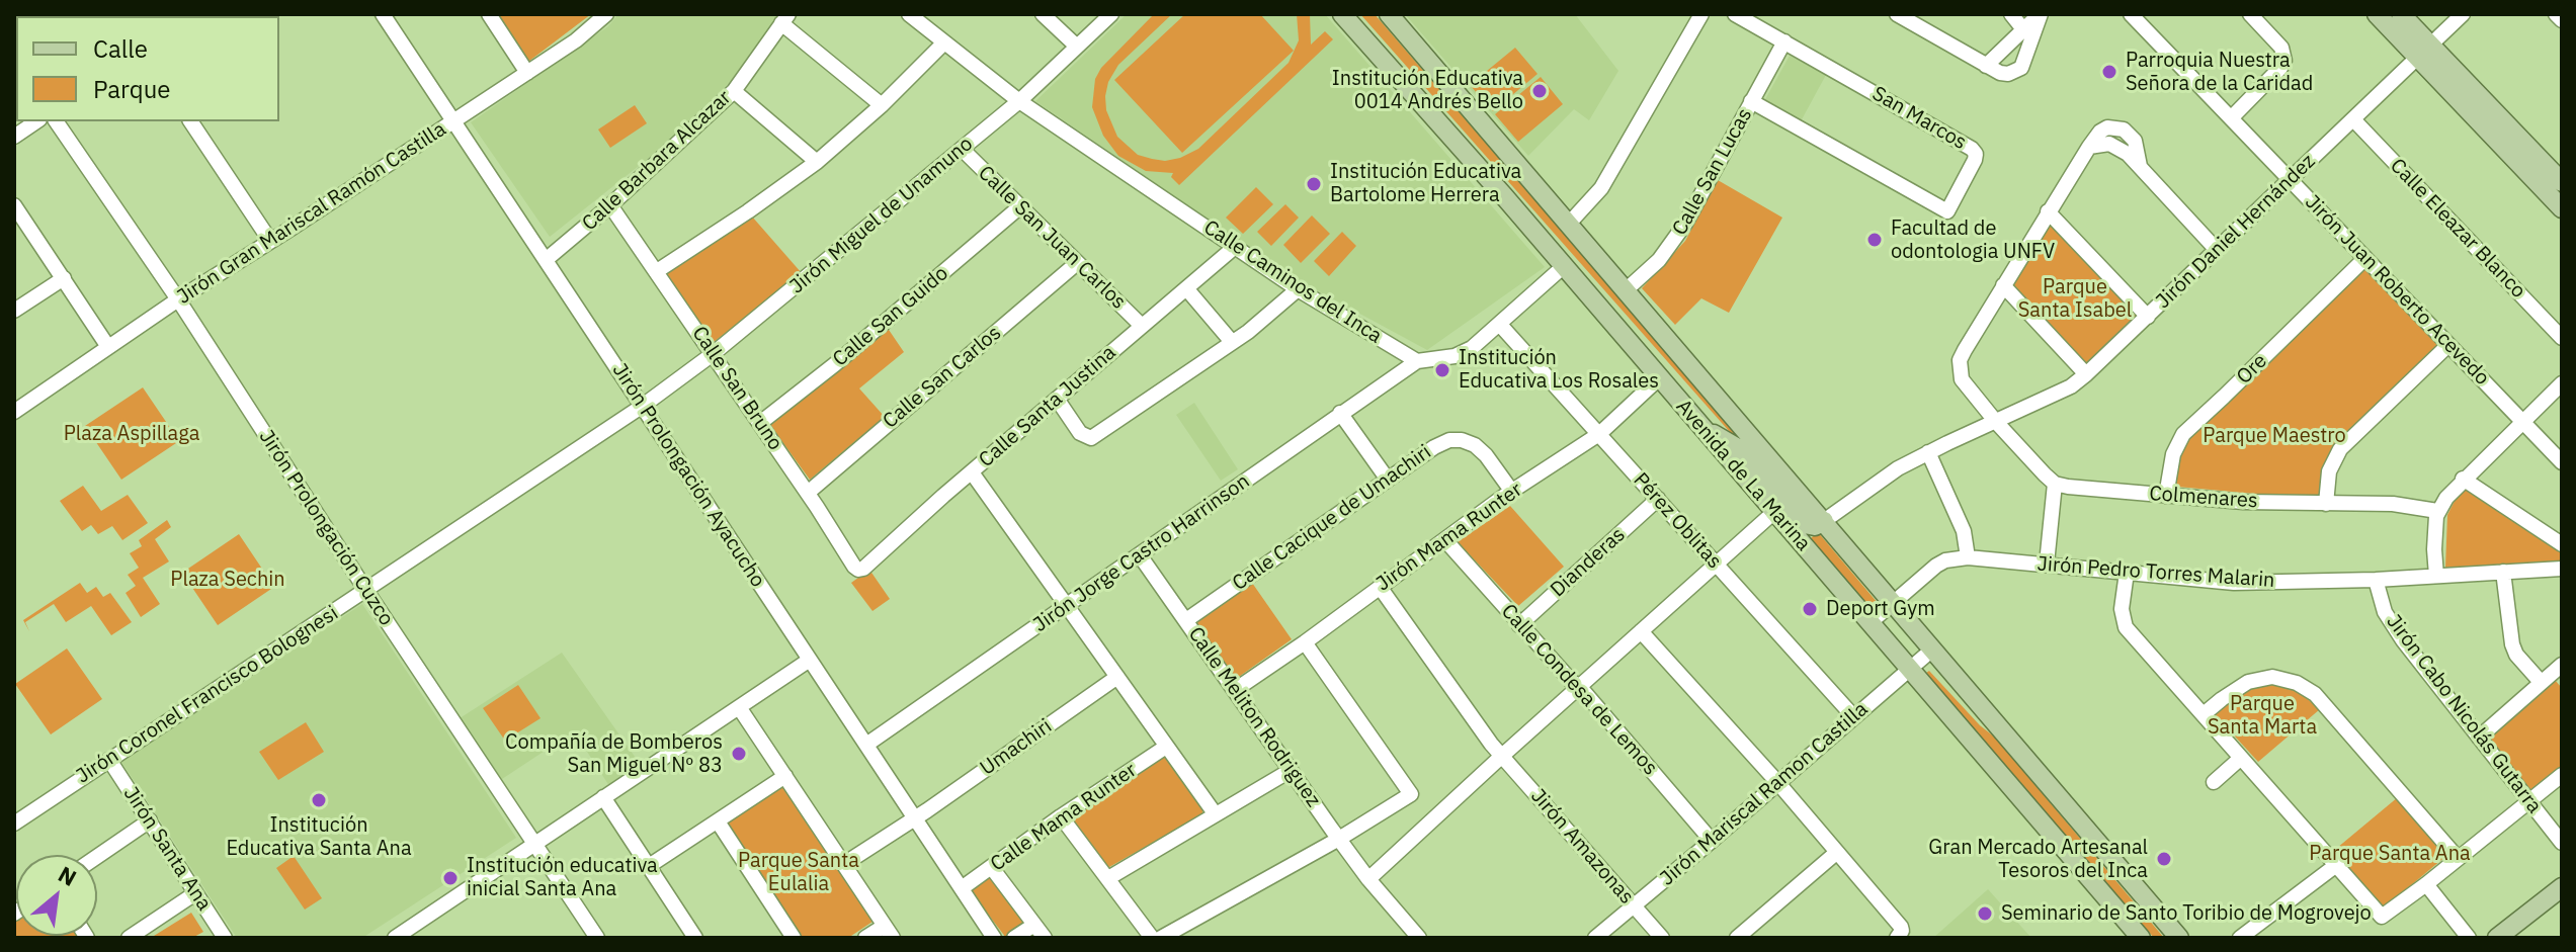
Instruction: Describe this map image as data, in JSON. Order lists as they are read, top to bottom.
{
  "streets": {
    "main road": ["Avenida de La Marina"],
    "street": [
      "San Marcos",
      "Calle Barbara Alcazar",
      "Calle San Lucas",
      "Jirón Gran Mariscal Ramón Castilla",
      "Jirón Miguel de Unamuno",
      "Calle Eleazar Blanco",
      "Jirón Daniel Hernández",
      "Calle San Juan Carlos",
      "Calle Caminos del Inca",
      "Jirón Juan Roberto Acevedo",
      "Calle San Guido",
      "Ore",
      "Calle San Carlos",
      "Calle San Bruno",
      "Calle Santa Justina",
      "Jirón Prolongación Ayacucho",
      "Colmenares",
      "Calle Cacique de Umachiri",
      "Pérez Oblitas",
      "Jirón Prolongación Cuzco",
      "Jirón Mama Runter",
      "Jirón Jorge Castro Harrinson",
      "Dianderas",
      "Jirón Pedro Torres Malarin",
      "Calle Condesa de Lemos",
      "Jirón Coronel Francisco Bolognesi",
      "Jirón Cabo Nicolás Gutarra",
      "Calle Meliton Rodriguez",
      "Umachiri",
      "Jirón Mariscal Ramon Castilla",
      "Calle Mama Runter",
      "Jirón Amazonas",
      "Jirón Santa Ana"
    ]
  },
  "crossings": [
    ["San Marcos", "Calle San Lucas"],
    ["Calle Barbara Alcazar", "Calle San Bruno"],
    ["Calle Barbara Alcazar", "Jirón Prolongación Ayacucho"],
    ["Calle San Lucas", "Avenida de La Marina"],
    ["Jirón Gran Mariscal Ramón Castilla", "Jirón Prolongación Ayacucho"],
    ["Jirón Gran Mariscal Ramón Castilla", "Jirón Prolongación Cuzco"],
    ["Jirón Miguel de Unamuno", "Calle San Juan Carlos"],
    ["Jirón Miguel de Unamuno", "Calle Caminos del Inca"],
    ["Jirón Miguel de Unamuno", "Calle San Bruno"],
    ["Jirón Miguel de Unamuno", "Jirón Prolongación Ayacucho"],
    ["Jirón Miguel de Unamuno", "Jirón Coronel Francisco Bolognesi"],
    ["Calle Eleazar Blanco", "Jirón Daniel Hernández"],
    ["Jirón Daniel Hernández", "Jirón Juan Roberto Acevedo"],
    ["Jirón Daniel Hernández", "Avenida de La Marina"],
    ["Calle San Juan Carlos", "Calle San Guido"],
    ["Calle San Juan Carlos", "Calle San Carlos"],
    ["Calle San Juan Carlos", "Calle Santa Justina"],
    ["Calle Caminos del Inca", "Calle Santa Justina"],
    ["Calle Caminos del Inca", "Jirón Jorge Castro Harrinson"],
    ["Jirón Juan Roberto Acevedo", "Ore"],
    ["Calle San Guido", "Calle San Bruno"],
    ["Ore", "Colmenares"],
    ["Calle San Carlos", "Calle San Bruno"],
    ["Calle San Bruno", "Calle Santa Justina"],
    ["Jirón Prolongación Ayacucho", "Jirón Jorge Castro Harrinson"],
    ["Jirón Prolongación Ayacucho", "Jirón Coronel Francisco Bolognesi"],
    ["Jirón Prolongación Ayacucho", "Umachiri"],
    ["Jirón Prolongación Ayacucho", "Calle Mama Runter"],
    ["Avenida de La Marina", "Jirón Mama Runter"],
    ["Avenida de La Marina", "Jirón Pedro Torres Malarin"],
    ["Avenida de La Marina", "Jirón Mariscal Ramon Castilla"],
    ["Calle Cacique de Umachiri", "Jirón Mama Runter"],
    ["Calle Cacique de Umachiri", "Calle Meliton Rodriguez"],
    ["Pérez Oblitas", "Jirón Mama Runter"],
    ["Pérez Oblitas", "Dianderas"],
    ["Pérez Oblitas", "Jirón Mariscal Ramon Castilla"],
    ["Jirón Prolongación Cuzco", "Jirón Coronel Francisco Bolognesi"],
    ["Jirón Mama Runter", "Calle Condesa de Lemos"],
    ["Jirón Mama Runter", "Calle Meliton Rodriguez"],
    ["Jirón Mama Runter", "Jirón Amazonas"],
    ["Jirón Jorge Castro Harrinson", "Calle Meliton Rodriguez"],
    ["Dianderas", "Calle Condesa de Lemos"],
    ["Jirón Pedro Torres Malarin", "Jirón Cabo Nicolás Gutarra"],
    ["Calle Condesa de Lemos", "Jirón Mariscal Ramon Castilla"],
    ["Jirón Coronel Francisco Bolognesi", "Jirón Santa Ana"],
    ["Jirón Mariscal Ramon Castilla", "Jirón Amazonas"]
  ],
  "parks": [
    "Parque Santa Isabel",
    "Plaza Aspillaga",
    "Parque Maestro",
    "Plaza Sechin",
    "Parque Santa Marta",
    "Parque Santa Ana",
    "Parque Santa Eulalia"
  ],
  "places": [
    "Parroquia Nuestra Señora de la Caridad",
    "Institución Educativa 0014 Andrés Bello",
    "Institución Educativa Bartolome Herrera",
    "Facultad de odontologia UNFV",
    "Institución Educativa Los Rosales",
    "Deport Gym",
    "Compañía de Bomberos San Miguel Nº 83",
    "Institución Educativa Santa Ana",
    "Gran Mercado Artesanal Tesoros del Inca",
    "Institución educativa inicial Santa Ana",
    "Seminario de Santo Toribio de Mogrovejo"
  ],
  "legend": ["Calle", "Parque"],
  "north": "top right"
}
